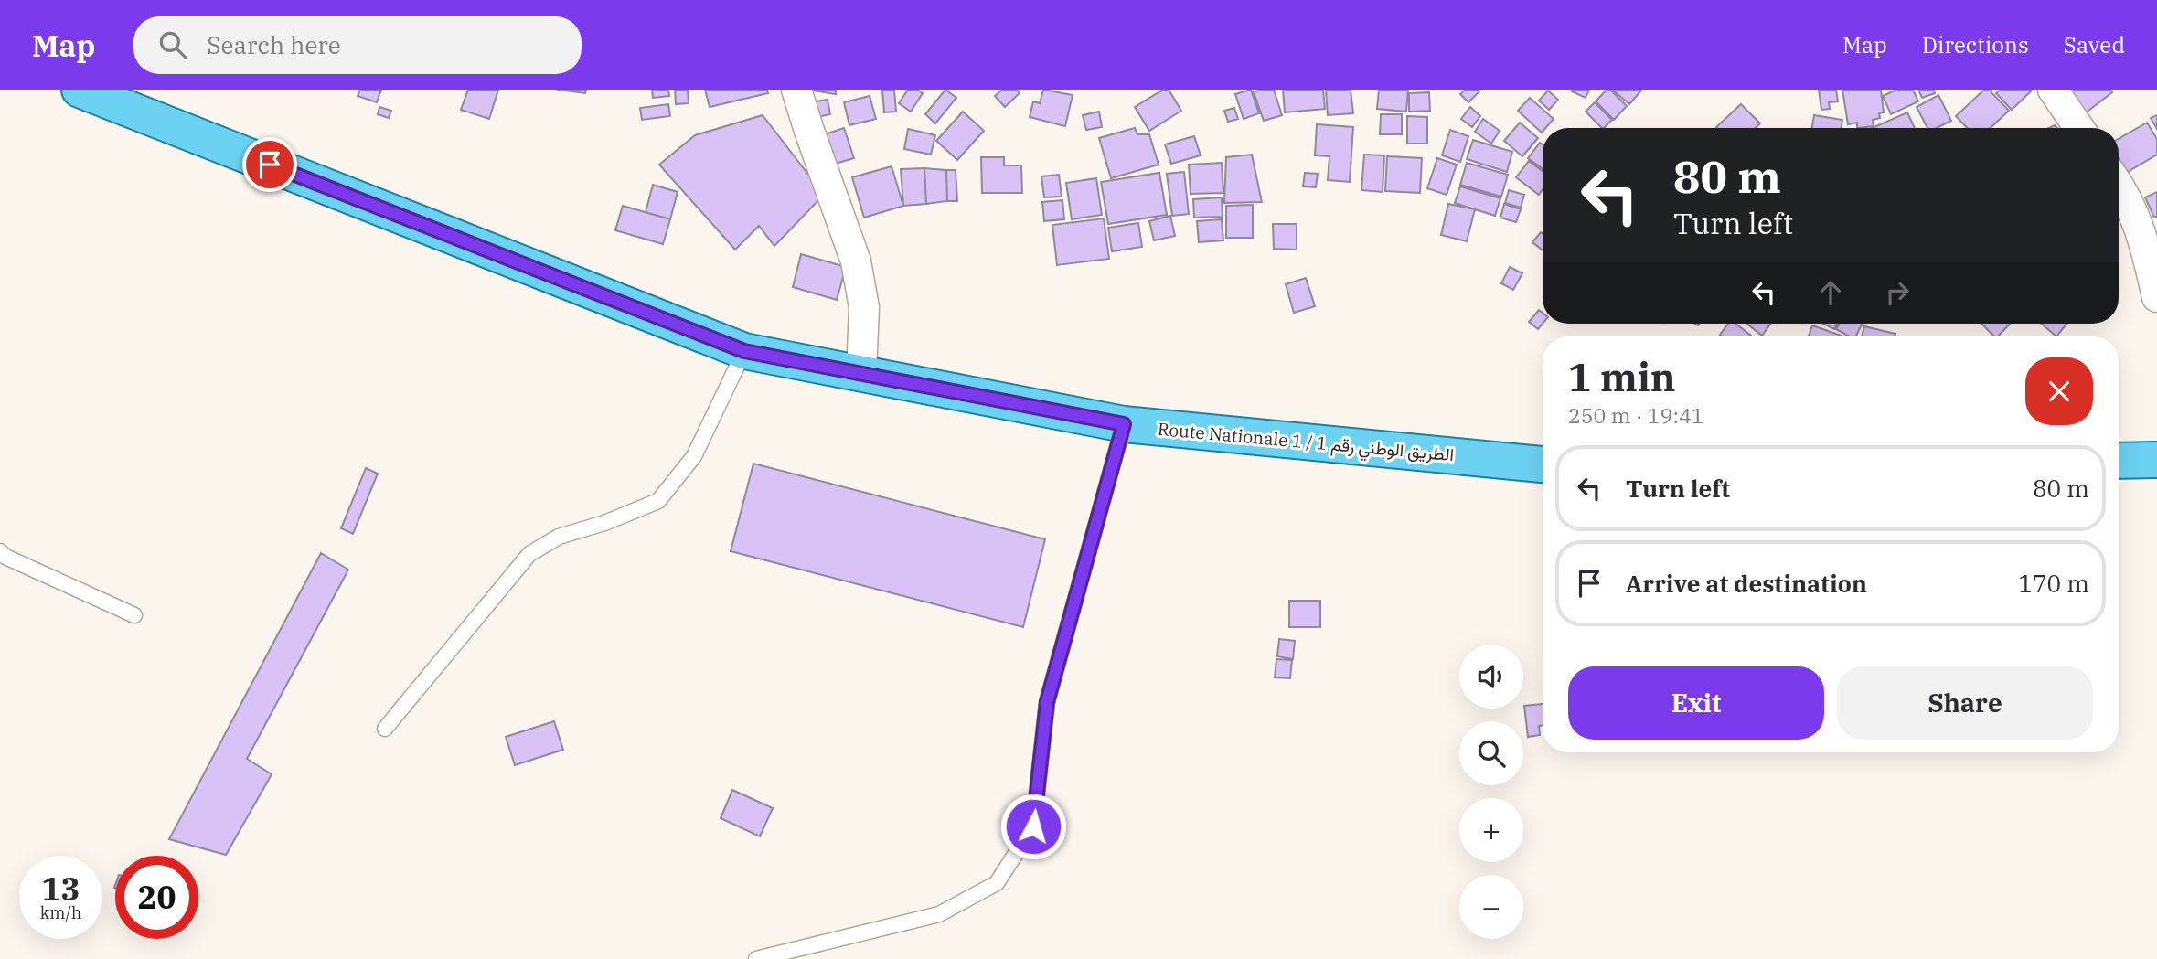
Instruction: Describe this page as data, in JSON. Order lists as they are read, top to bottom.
{
  "streets": {
    "main road": ["Route Nationale 1 / الطريق الوطني رقم 1"]
  },
  "page": {
    "header": "Map",
    "search": "Search here",
    "nav": ["Map", "Directions", "Saved"],
    "turn": ["80 m", "Turn left"],
    "heading": ["1 min", "250 m · 19:41"],
    "list": [
      {
        "name": "Turn left",
        "value": "80 m"
      },
      {
        "name": "Arrive at destination",
        "value": "170 m"
      }
    ],
    "map_buttons": ["+", "−"],
    "buttons": ["Exit", "Share"],
    "speed": "13 km/h",
    "limit": "20"
  }
}
